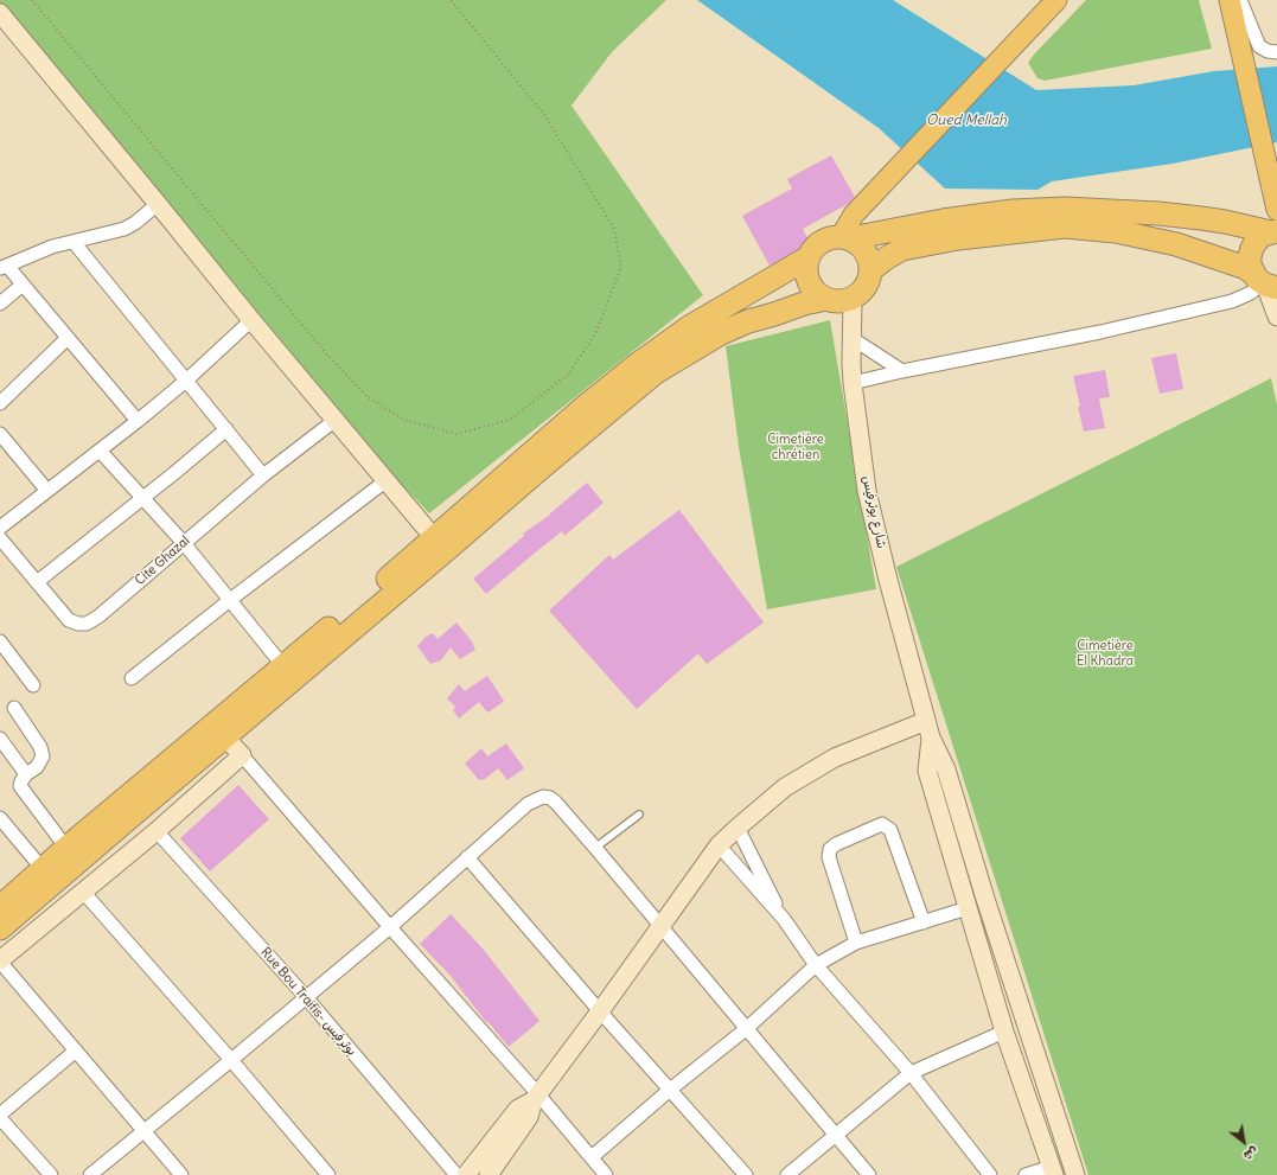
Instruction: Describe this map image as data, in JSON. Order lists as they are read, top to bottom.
{
  "streets": {
    "street": ["شارع بوترفيس", "Cite Ghazal", "Rue Bou Traifis- بوترفيس"]
  },
  "water": ["Oued Mellah"],
  "parks": ["Cimetière chrétien", "Cimetière El Khadra"],
  "north": "bottom right"
}
